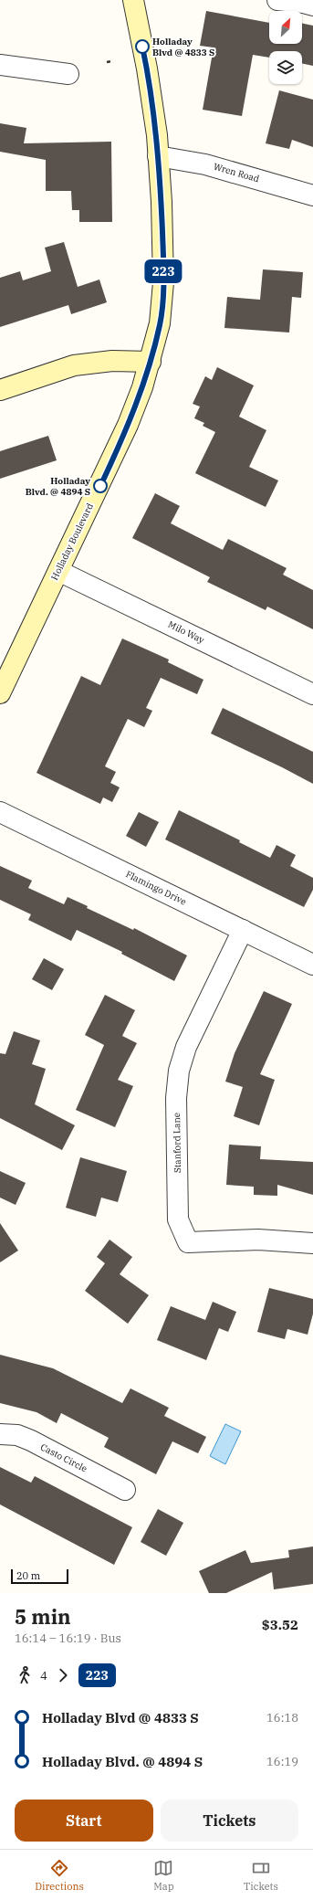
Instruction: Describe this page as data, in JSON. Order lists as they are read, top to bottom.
{
  "streets": {
    "main road": ["Holladay Boulevard"],
    "street": [
      "Wren Road",
      "Milo Way",
      "Flamingo Drive",
      "Stanford Lane",
      "Casto Circle"
    ]
  },
  "crossings": [
    ["Wren Road", "Holladay Boulevard"],
    ["Holladay Boulevard", "Milo Way"],
    ["Flamingo Drive", "Stanford Lane"]
  ],
  "places": ["Holladay Blvd @ 4833 S", "Holladay Blvd. @ 4894 S"],
  "lines": ["bus line 223"],
  "scale_bar": "20 m",
  "north": "top right",
  "page": {
    "on_map": "223",
    "scale": "20 m",
    "heading": ["5 min", "16:14 – 16:19 · Bus", "$3.52"],
    "legs": ["4", "223"],
    "list": [
      {
        "name": "Holladay Blvd @ 4833 S",
        "value": "16:18"
      },
      {
        "name": "Holladay Blvd. @ 4894 S",
        "value": "16:19"
      }
    ],
    "buttons": ["Start", "Tickets"],
    "tabs": ["Directions", "Map", "Tickets"]
  }
}
